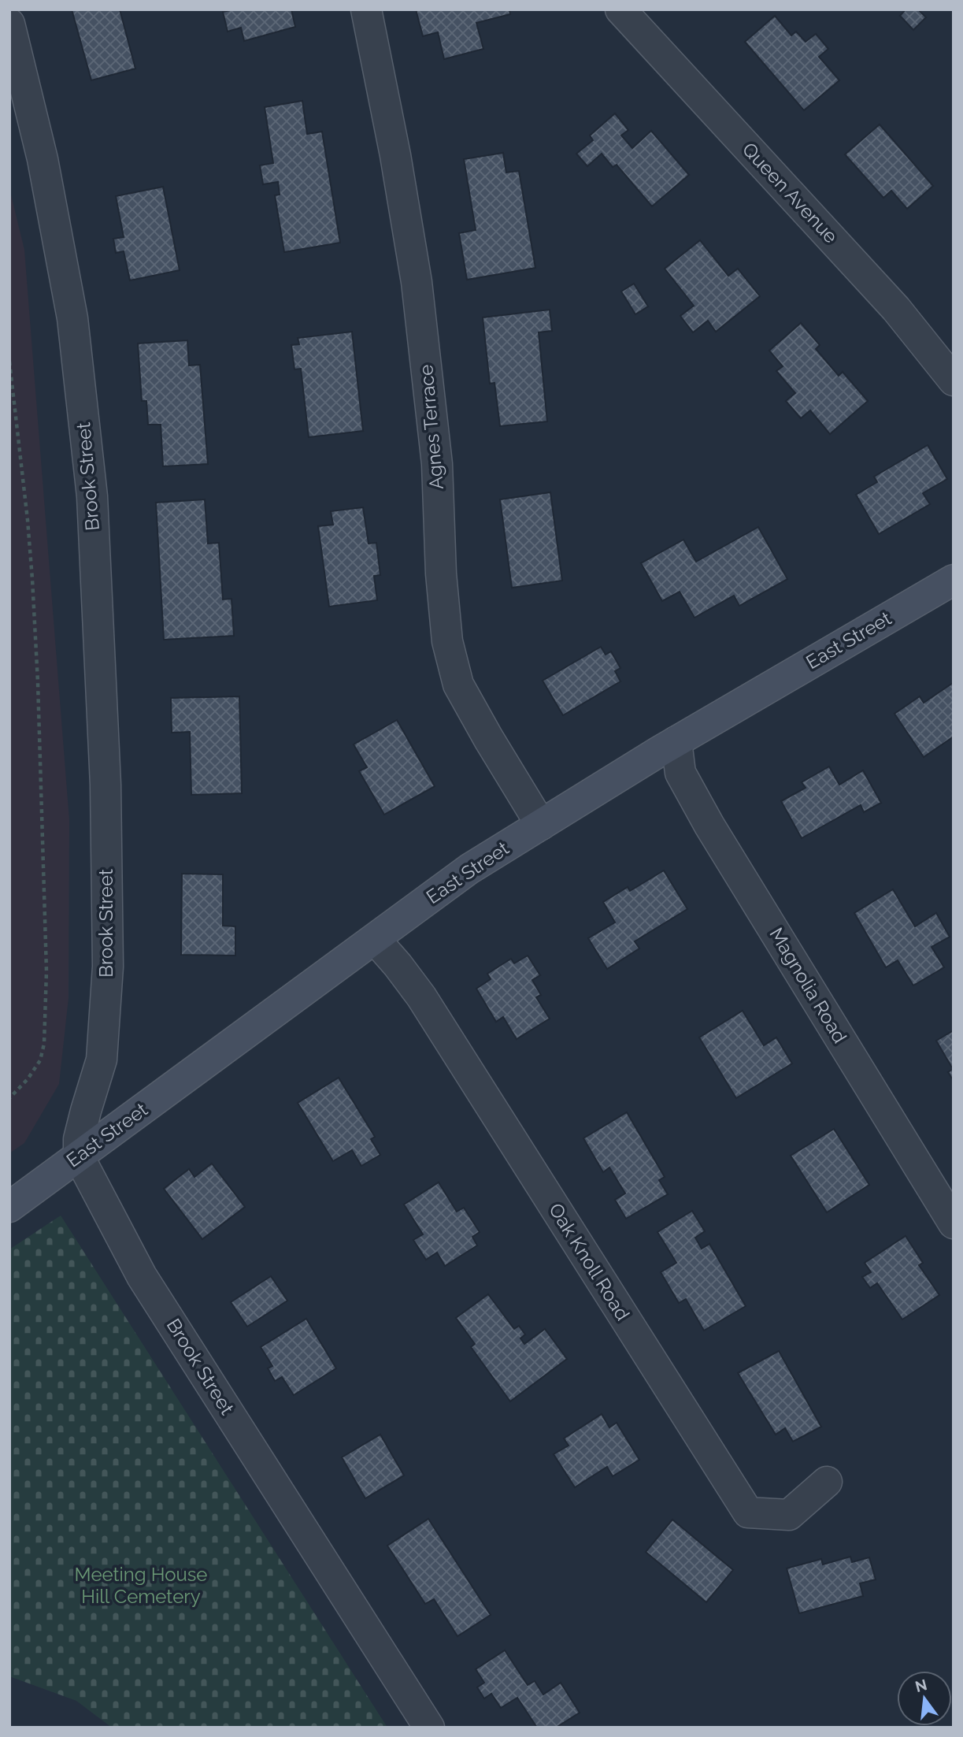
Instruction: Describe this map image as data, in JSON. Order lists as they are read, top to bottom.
{
  "streets": {
    "main road": ["East Street"],
    "street": [
      "Queen Avenue",
      "Agnes Terrace",
      "Brook Street",
      "Magnolia Road",
      "Oak Knoll Road"
    ]
  },
  "crossings": [
    ["Agnes Terrace", "East Street"],
    ["Brook Street", "East Street"],
    ["East Street", "Magnolia Road"],
    ["East Street", "Oak Knoll Road"]
  ],
  "parks": ["Meeting House Hill Cemetery"],
  "north": "top"
}
